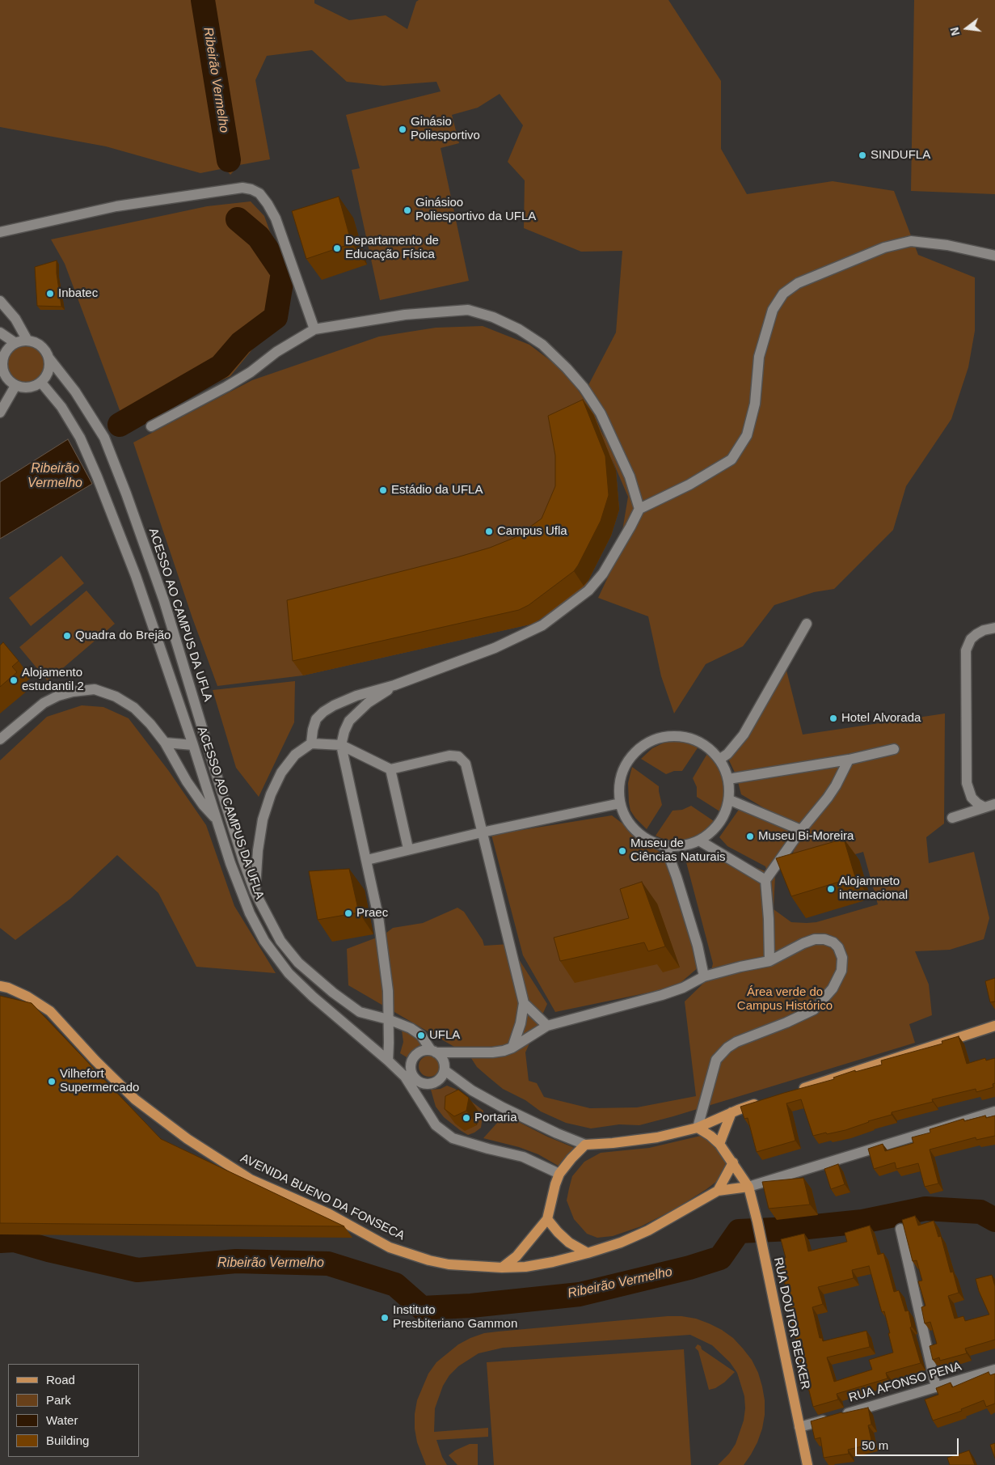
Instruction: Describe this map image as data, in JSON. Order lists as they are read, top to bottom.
{
  "streets": {
    "main road": ["AVENIDA BUENO DA FONSECA", "RUA DOUTOR BECKER"],
    "street": ["ACESSO AO CAMPUS DA UFLA", "RUA AFONSO PENA"]
  },
  "crossings": [
    ["AVENIDA BUENO DA FONSECA", "RUA DOUTOR BECKER"],
    ["RUA DOUTOR BECKER", "RUA AFONSO PENA"]
  ],
  "water": ["Ribeirão Vermelho"],
  "parks": ["Área verde do Campus Histórico"],
  "places": [
    "Ginásio Poliesportivo",
    "SINDUFLA",
    "Ginásioo Poliesportivo da UFLA",
    "Departamento de Educação Física",
    "Inbatec",
    "Estádio da UFLA",
    "Campus Ufla",
    "Quadra do Brejão",
    "Alojamento estudantil 2",
    "Hotel Alvorada",
    "Museu Bi-Moreira",
    "Museu de Ciências Naturais",
    "Alojamneto internacional",
    "Praec",
    "UFLA",
    "Vilhefort Supermercado",
    "Portaria",
    "Instituto Presbiteriano Gammon"
  ],
  "legend": [
    "Road",
    "Park",
    "Water",
    "Building"
  ],
  "scale_bar": "50 m",
  "north": "left"
}
